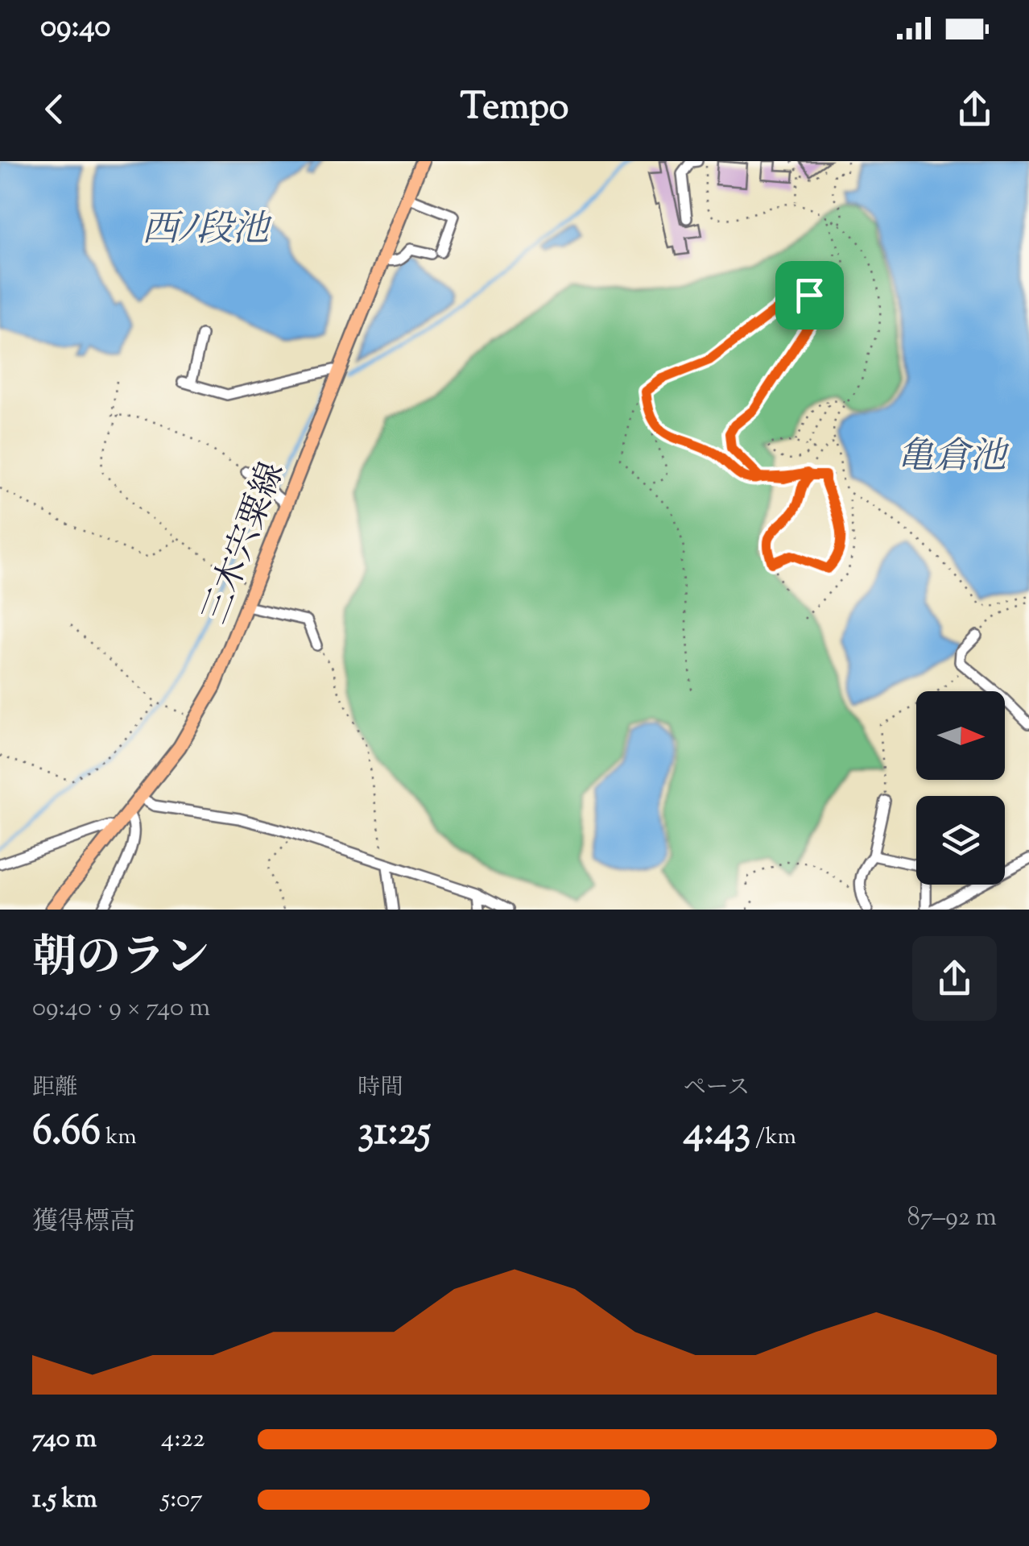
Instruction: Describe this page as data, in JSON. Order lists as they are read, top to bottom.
{
  "streets": {
    "main road": ["三木宍粟線"]
  },
  "water": ["西ﾉ段池", "亀倉池"],
  "north": "right",
  "page": {
    "status": "09:40",
    "header": "Tempo",
    "heading": ["朝のラン", "09:40 · 9 × 740 m"],
    "stats": [
      ["距離", "6.66 km"],
      ["時間", "31:25"],
      ["ペース", "4:43 /km"]
    ],
    "chart": ["獲得標高", "87–92 m"],
    "list": [
      {
        "name": "740 m",
        "note": "4:22"
      },
      {
        "name": "1.5 km",
        "note": "5:07"
      }
    ]
  }
}
